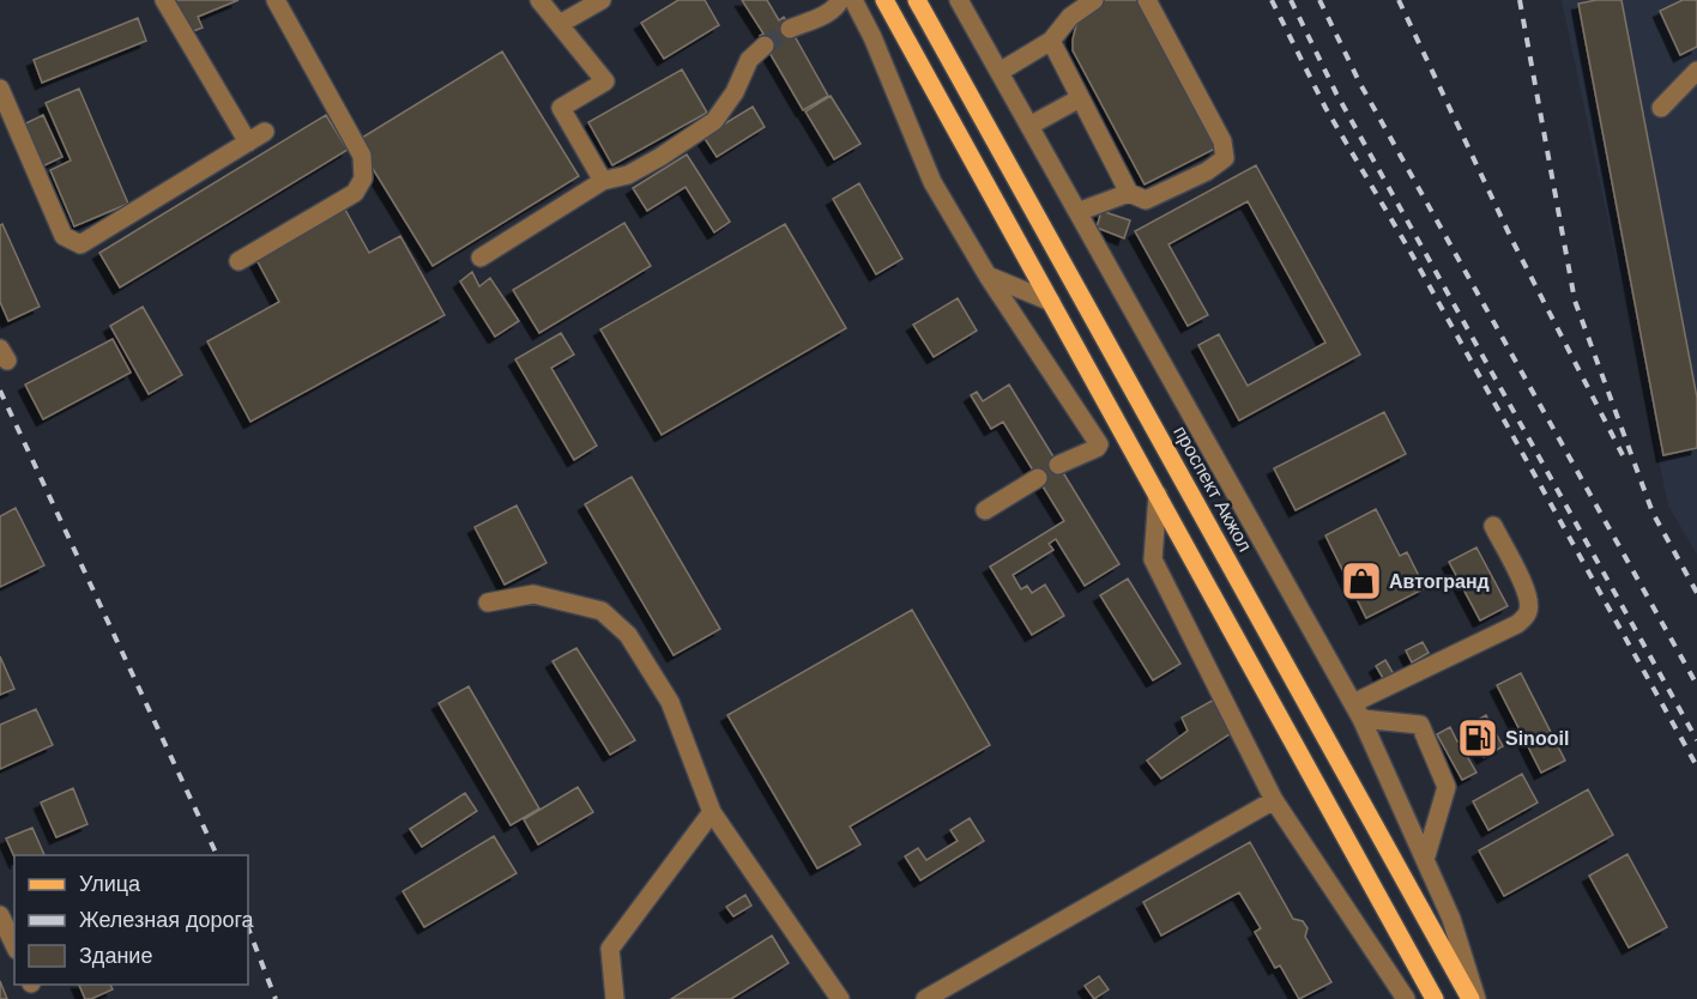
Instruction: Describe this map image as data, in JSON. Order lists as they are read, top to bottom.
{
  "streets": {
    "main road": ["проспект Акжол"]
  },
  "places": {
    "shop": ["Автогранд"],
    "fuel station": ["Sinooil"]
  },
  "legend": ["Улица", "Железная дорога", "Здание"]
}
